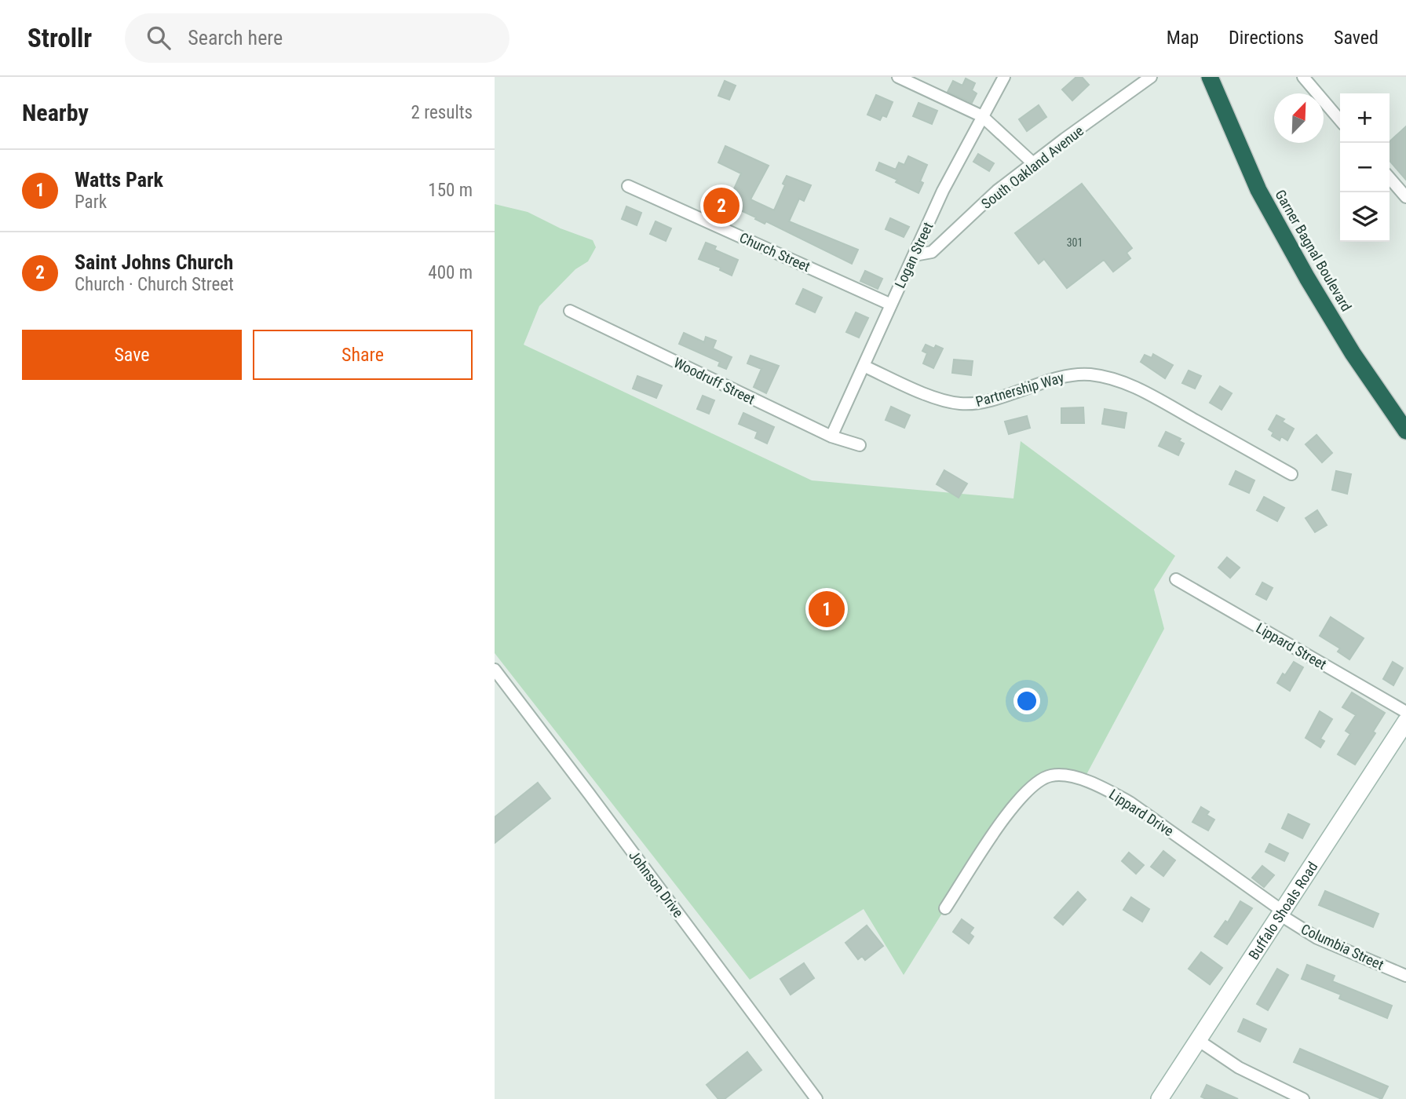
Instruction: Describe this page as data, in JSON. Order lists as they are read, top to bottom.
{
  "streets": {
    "highway": ["Garner Bagnal Boulevard"],
    "street": [
      "South Oakland Avenue",
      "Church Street",
      "Logan Street",
      "Woodruff Street",
      "Partnership Way",
      "Lippard Street",
      "Lippard Drive",
      "Johnson Drive",
      "Buffalo Shoals Road",
      "Columbia Street"
    ]
  },
  "crossings": [
    ["South Oakland Avenue", "Logan Street"],
    ["Church Street", "Logan Street"],
    ["Logan Street", "Woodruff Street"],
    ["Logan Street", "Partnership Way"],
    ["Lippard Drive", "Buffalo Shoals Road"],
    ["Lippard Drive", "Columbia Street"],
    ["Buffalo Shoals Road", "Columbia Street"]
  ],
  "house_numbers": ["301"],
  "north": "top right",
  "page": {
    "header": "Strollr",
    "search": "Search here",
    "nav": ["Map", "Directions", "Saved"],
    "heading": ["Nearby", "2 results"],
    "map_buttons": ["+", "−"],
    "list": [
      {
        "mark": "1",
        "name": "Watts Park",
        "note": "Park",
        "value": "150 m"
      },
      {
        "mark": "2",
        "name": "Saint Johns Church",
        "note": "Church · Church Street",
        "value": "400 m"
      }
    ],
    "pins": ["2", "1"],
    "buttons": ["Save", "Share"]
  }
}
